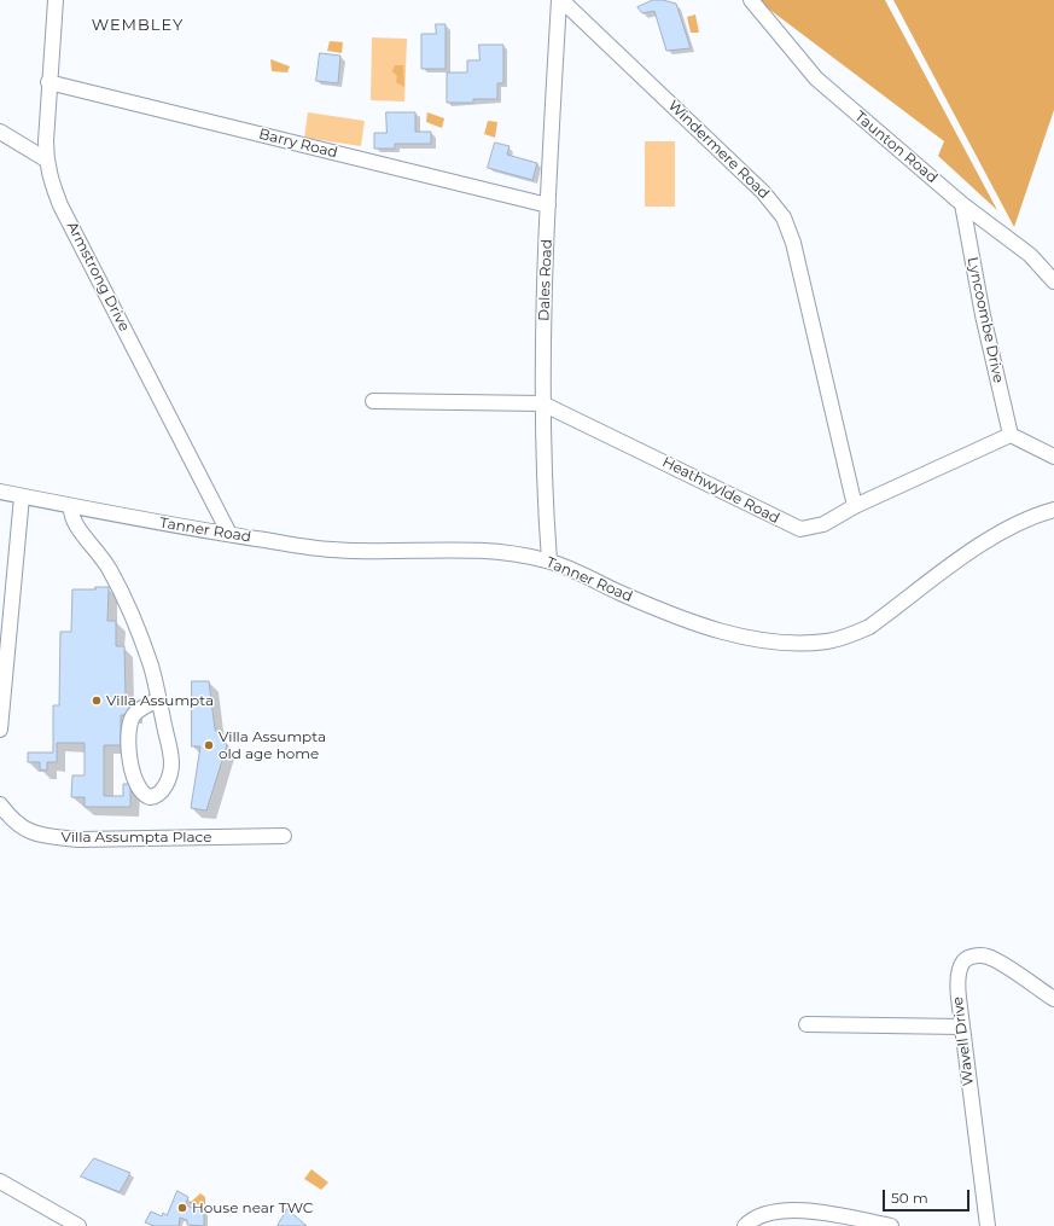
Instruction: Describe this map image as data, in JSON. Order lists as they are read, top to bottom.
{
  "streets": {
    "street": [
      "Barry Road",
      "Taunton Road",
      "Windermere Road",
      "Armstrong Drive",
      "Dales Road",
      "Lyncoombe Drive",
      "Heathwylde Road",
      "Tanner Road",
      "Villa Assumpta Place",
      "Wavell Drive"
    ]
  },
  "crossings": [
    ["Barry Road", "Armstrong Drive"],
    ["Barry Road", "Dales Road"],
    ["Taunton Road", "Lyncoombe Drive"],
    ["Windermere Road", "Dales Road"],
    ["Windermere Road", "Heathwylde Road"],
    ["Armstrong Drive", "Tanner Road"],
    ["Dales Road", "Heathwylde Road"],
    ["Dales Road", "Tanner Road"],
    ["Lyncoombe Drive", "Heathwylde Road"]
  ],
  "districts": ["WEMBLEY"],
  "places": ["Villa Assumpta", "Villa Assumpta old age home", "House near TWC"],
  "scale_bar": "50 m"
}
